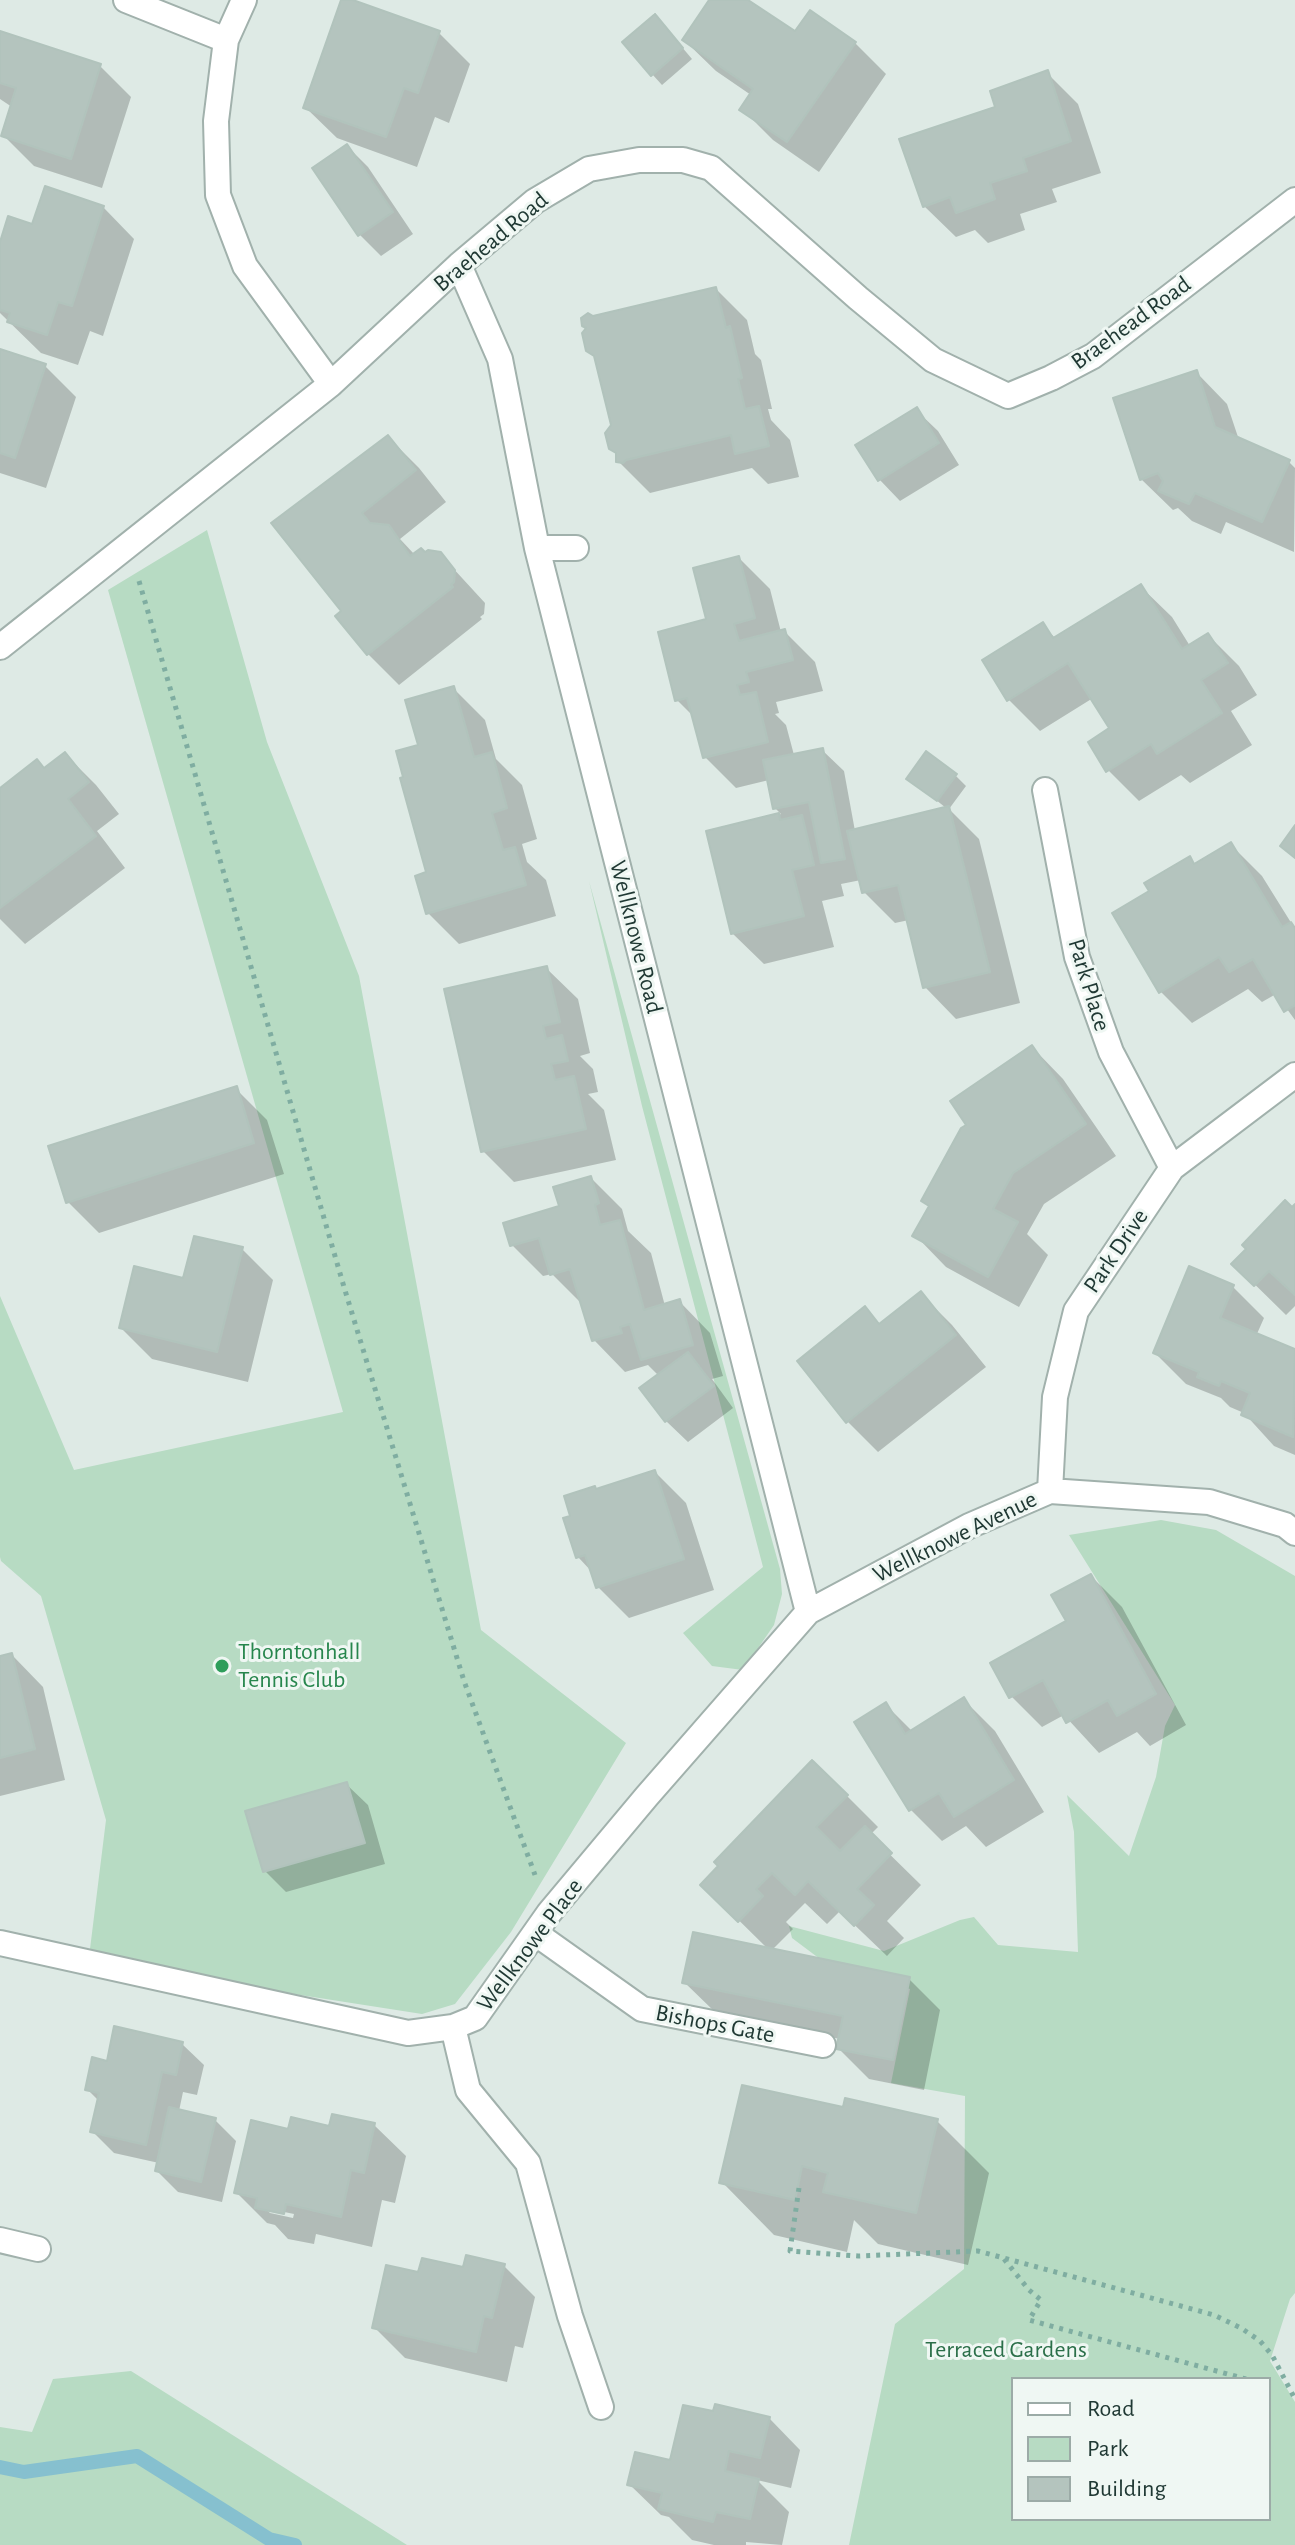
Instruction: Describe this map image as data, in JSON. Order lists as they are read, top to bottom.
{
  "streets": {
    "street": [
      "Braehead Road",
      "Wellknowe Road",
      "Park Place",
      "Park Drive",
      "Wellknowe Avenue",
      "Wellknowe Place",
      "Bishops Gate"
    ]
  },
  "crossings": [
    ["Braehead Road", "Wellknowe Road"],
    ["Wellknowe Road", "Wellknowe Avenue"],
    ["Wellknowe Road", "Wellknowe Place"],
    ["Park Place", "Park Drive"],
    ["Park Drive", "Wellknowe Avenue"],
    ["Wellknowe Avenue", "Wellknowe Place"],
    ["Wellknowe Place", "Bishops Gate"]
  ],
  "parks": ["Terraced Gardens"],
  "places": ["Thorntonhall Tennis Club"],
  "legend": ["Road", "Park", "Building"]
}
